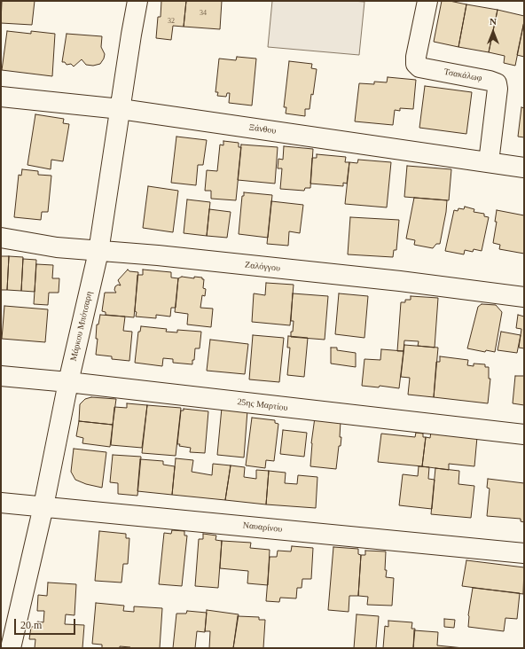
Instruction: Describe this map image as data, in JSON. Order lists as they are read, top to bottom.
{
  "streets": {
    "street": [
      "Τσακάλωφ",
      "Ξάνθου",
      "Ζαλόγγου",
      "Μάρκου Μπότσαρη",
      "25ης Μαρτίου",
      "Ναυαρίνου"
    ]
  },
  "crossings": [
    ["Τσακάλωφ", "Ξάνθου"],
    ["Ξάνθου", "Μάρκου Μπότσαρη"],
    ["Ζαλόγγου", "Μάρκου Μπότσαρη"],
    ["Μάρκου Μπότσαρη", "25ης Μαρτίου"],
    ["Μάρκου Μπότσαρη", "Ναυαρίνου"]
  ],
  "house_numbers": ["34", "32"],
  "scale_bar": "20 m",
  "north": "top"
}
